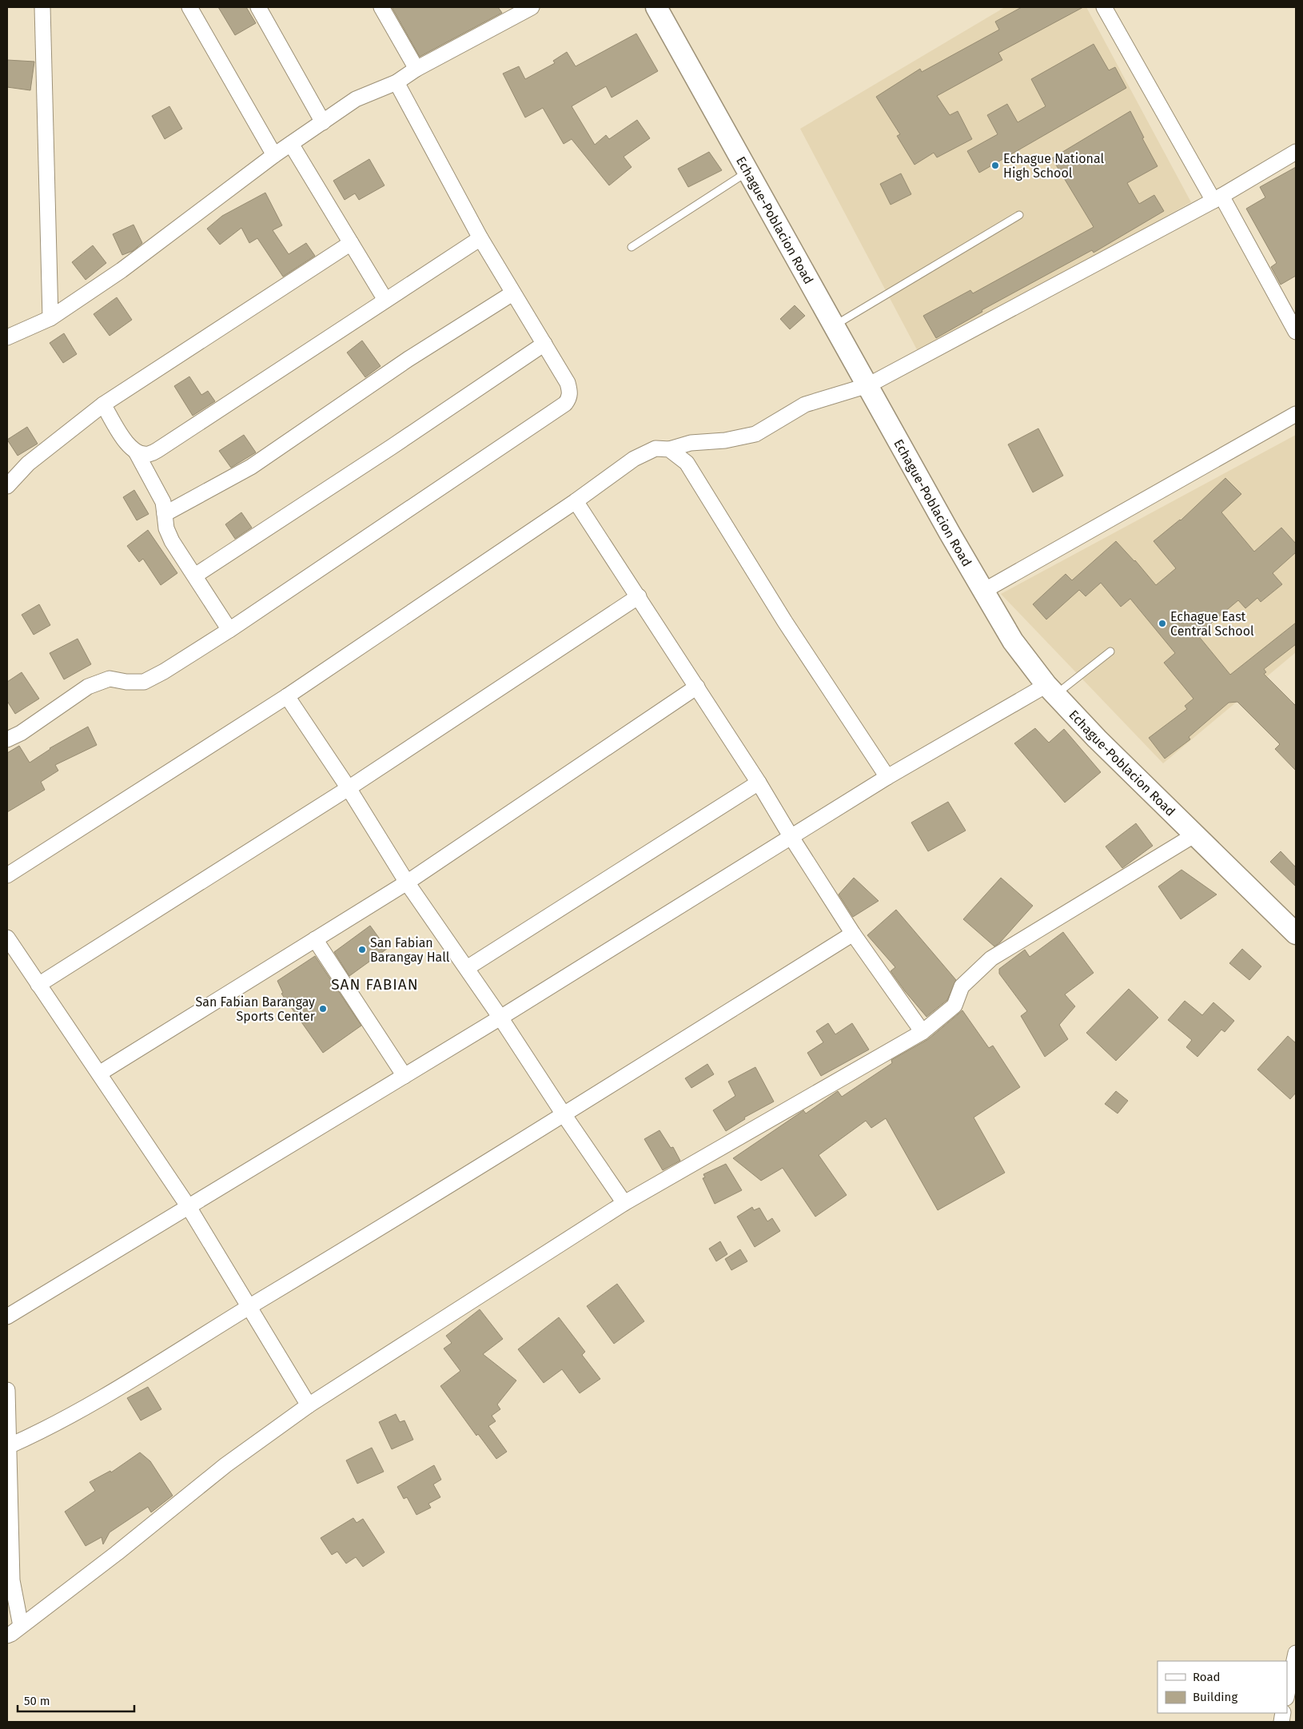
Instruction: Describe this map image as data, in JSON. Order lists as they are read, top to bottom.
{
  "streets": {
    "main road": ["Echague-Poblacion Road"]
  },
  "districts": ["SAN FABIAN"],
  "places": [
    "Echague National High School",
    "Echague East Central School",
    "San Fabian Barangay Hall",
    "San Fabian Barangay Sports Center"
  ],
  "legend": ["Road", "Building"],
  "scale_bar": "50 m"
}
